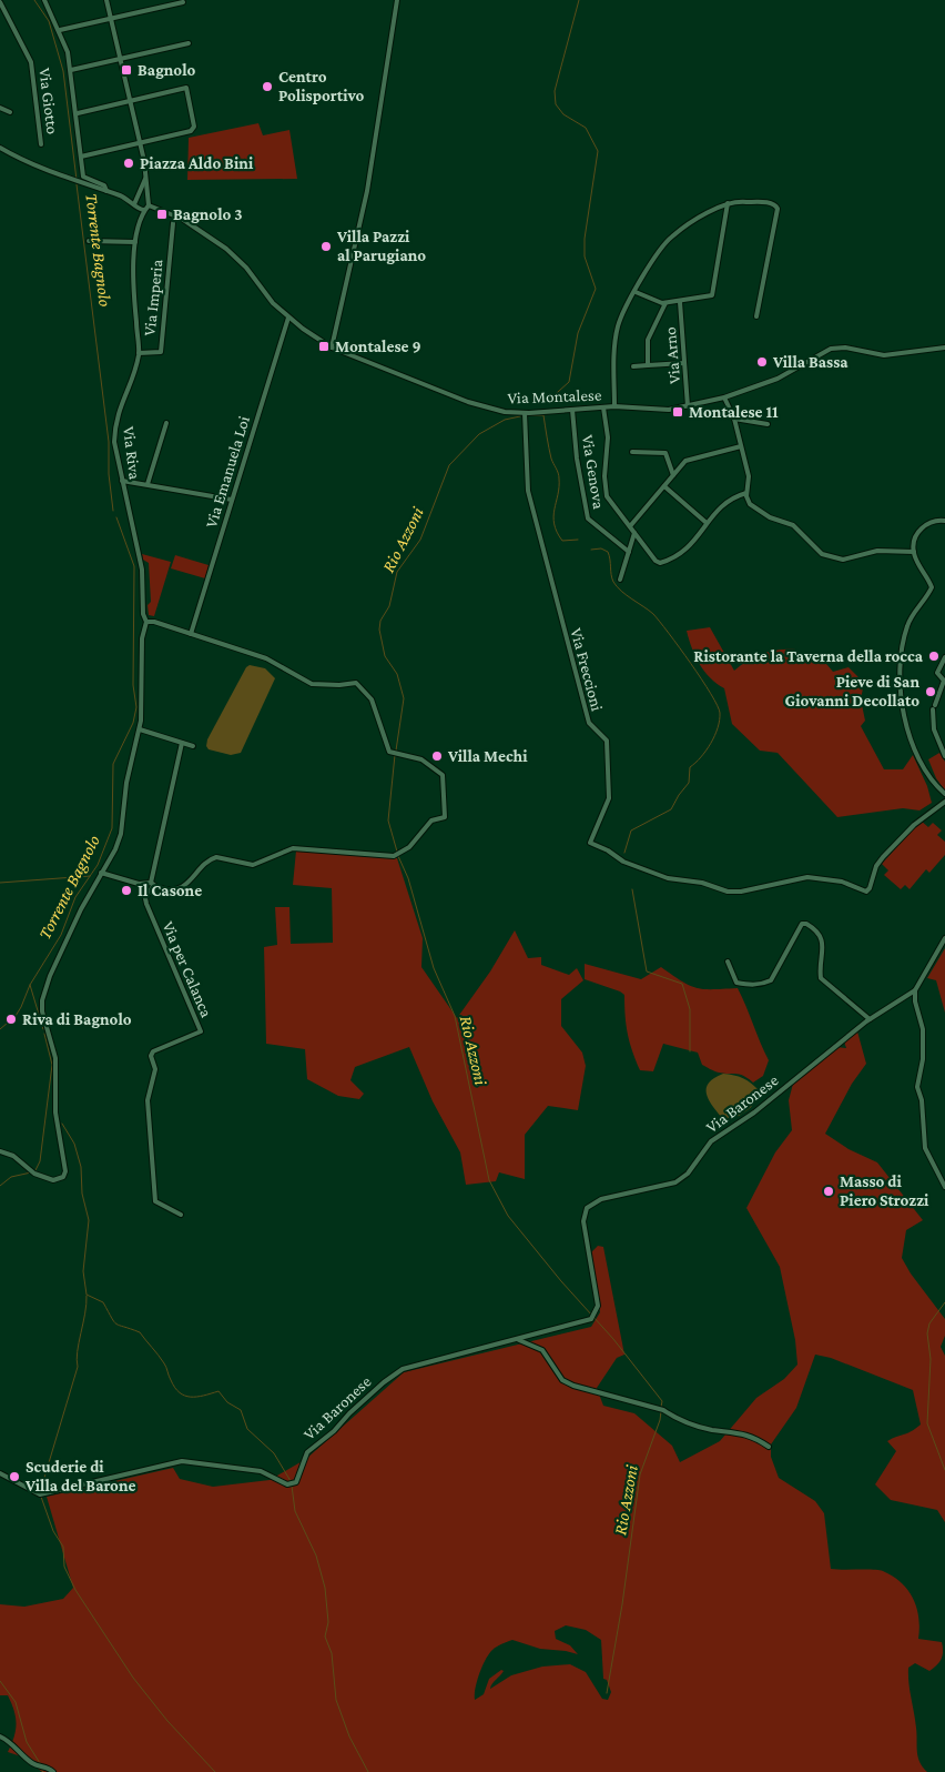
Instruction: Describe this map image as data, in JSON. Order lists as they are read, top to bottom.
{
  "streets": {
    "street": [
      "Via Giotto",
      "Via Imperia",
      "Via Arno",
      "Via Montalese",
      "Via Riva",
      "Via Emanuela Loi",
      "Via Genova",
      "Via Freccioni",
      "Via per Calanca",
      "Via Baronese"
    ]
  },
  "crossings": [
    ["Via Imperia", "Via Riva"],
    ["Via Arno", "Via Montalese"],
    ["Via Montalese", "Via Emanuela Loi"],
    ["Via Montalese", "Via Genova"],
    ["Via Montalese", "Via Freccioni"]
  ],
  "water": ["Torrente Bagnolo", "Rio Azzoni"],
  "places": {
    "transit": [
      "Bagnolo",
      "Bagnolo 3",
      "Montalese 9",
      "Montalese 11"
    ],
    "other": [
      "Centro Polisportivo",
      "Piazza Aldo Bini",
      "Villa Pazzi al Parugiano",
      "Villa Bassa",
      "Ristorante la Taverna della rocca",
      "Pieve di San Giovanni Decollato",
      "Villa Mechi",
      "Il Casone",
      "Riva di Bagnolo",
      "Masso di Piero Strozzi",
      "Scuderie di Villa del Barone"
    ]
  }
}
